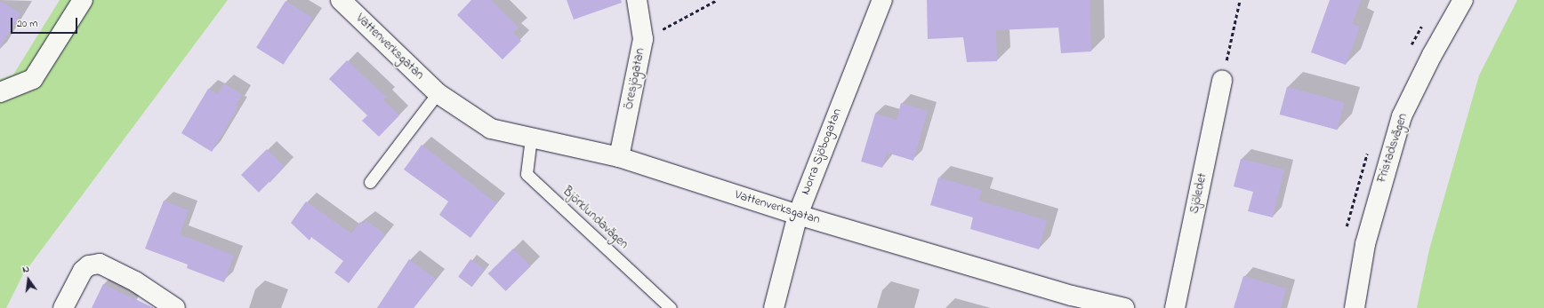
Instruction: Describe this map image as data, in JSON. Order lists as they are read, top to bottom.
{
  "streets": {
    "street": [
      "Vattenverksgatan",
      "Öresjögatan",
      "Fristadsvägen",
      "Norra Sjöbogatan",
      "Sjöledet"
    ],
    "lane": ["Björklundavägen"]
  },
  "crossings": [
    ["Vattenverksgatan", "Öresjögatan"],
    ["Vattenverksgatan", "Norra Sjöbogatan"],
    ["Vattenverksgatan", "Björklundavägen"]
  ],
  "scale_bar": "20 m",
  "north": "top"
}
